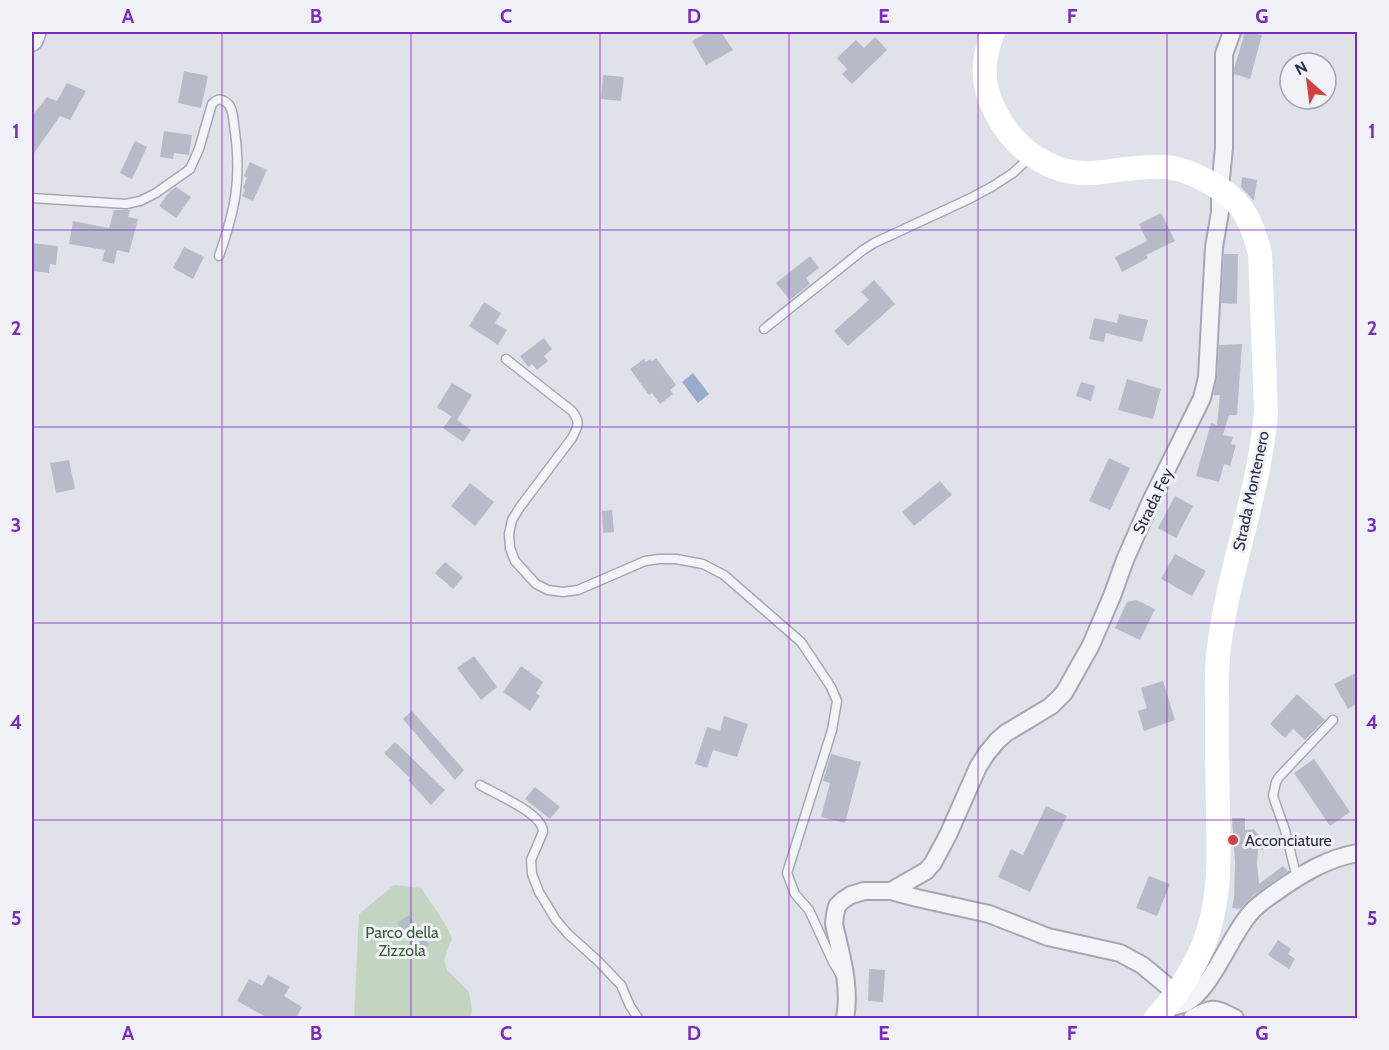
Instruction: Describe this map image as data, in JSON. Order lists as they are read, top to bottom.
{
  "streets": {
    "main road": ["Strada Montenero"],
    "street": ["Strada Fey"]
  },
  "crossings": [
    ["Strada Montenero", "Strada Fey"]
  ],
  "parks": ["Parco della Zizzola"],
  "places": ["Acconciature"],
  "north": "top left",
  "grid": {
    "columns": [
      "A",
      "B",
      "C",
      "D",
      "E",
      "F",
      "G"
    ],
    "rows": [
      "1",
      "2",
      "3",
      "4",
      "5"
    ]
  }
}
